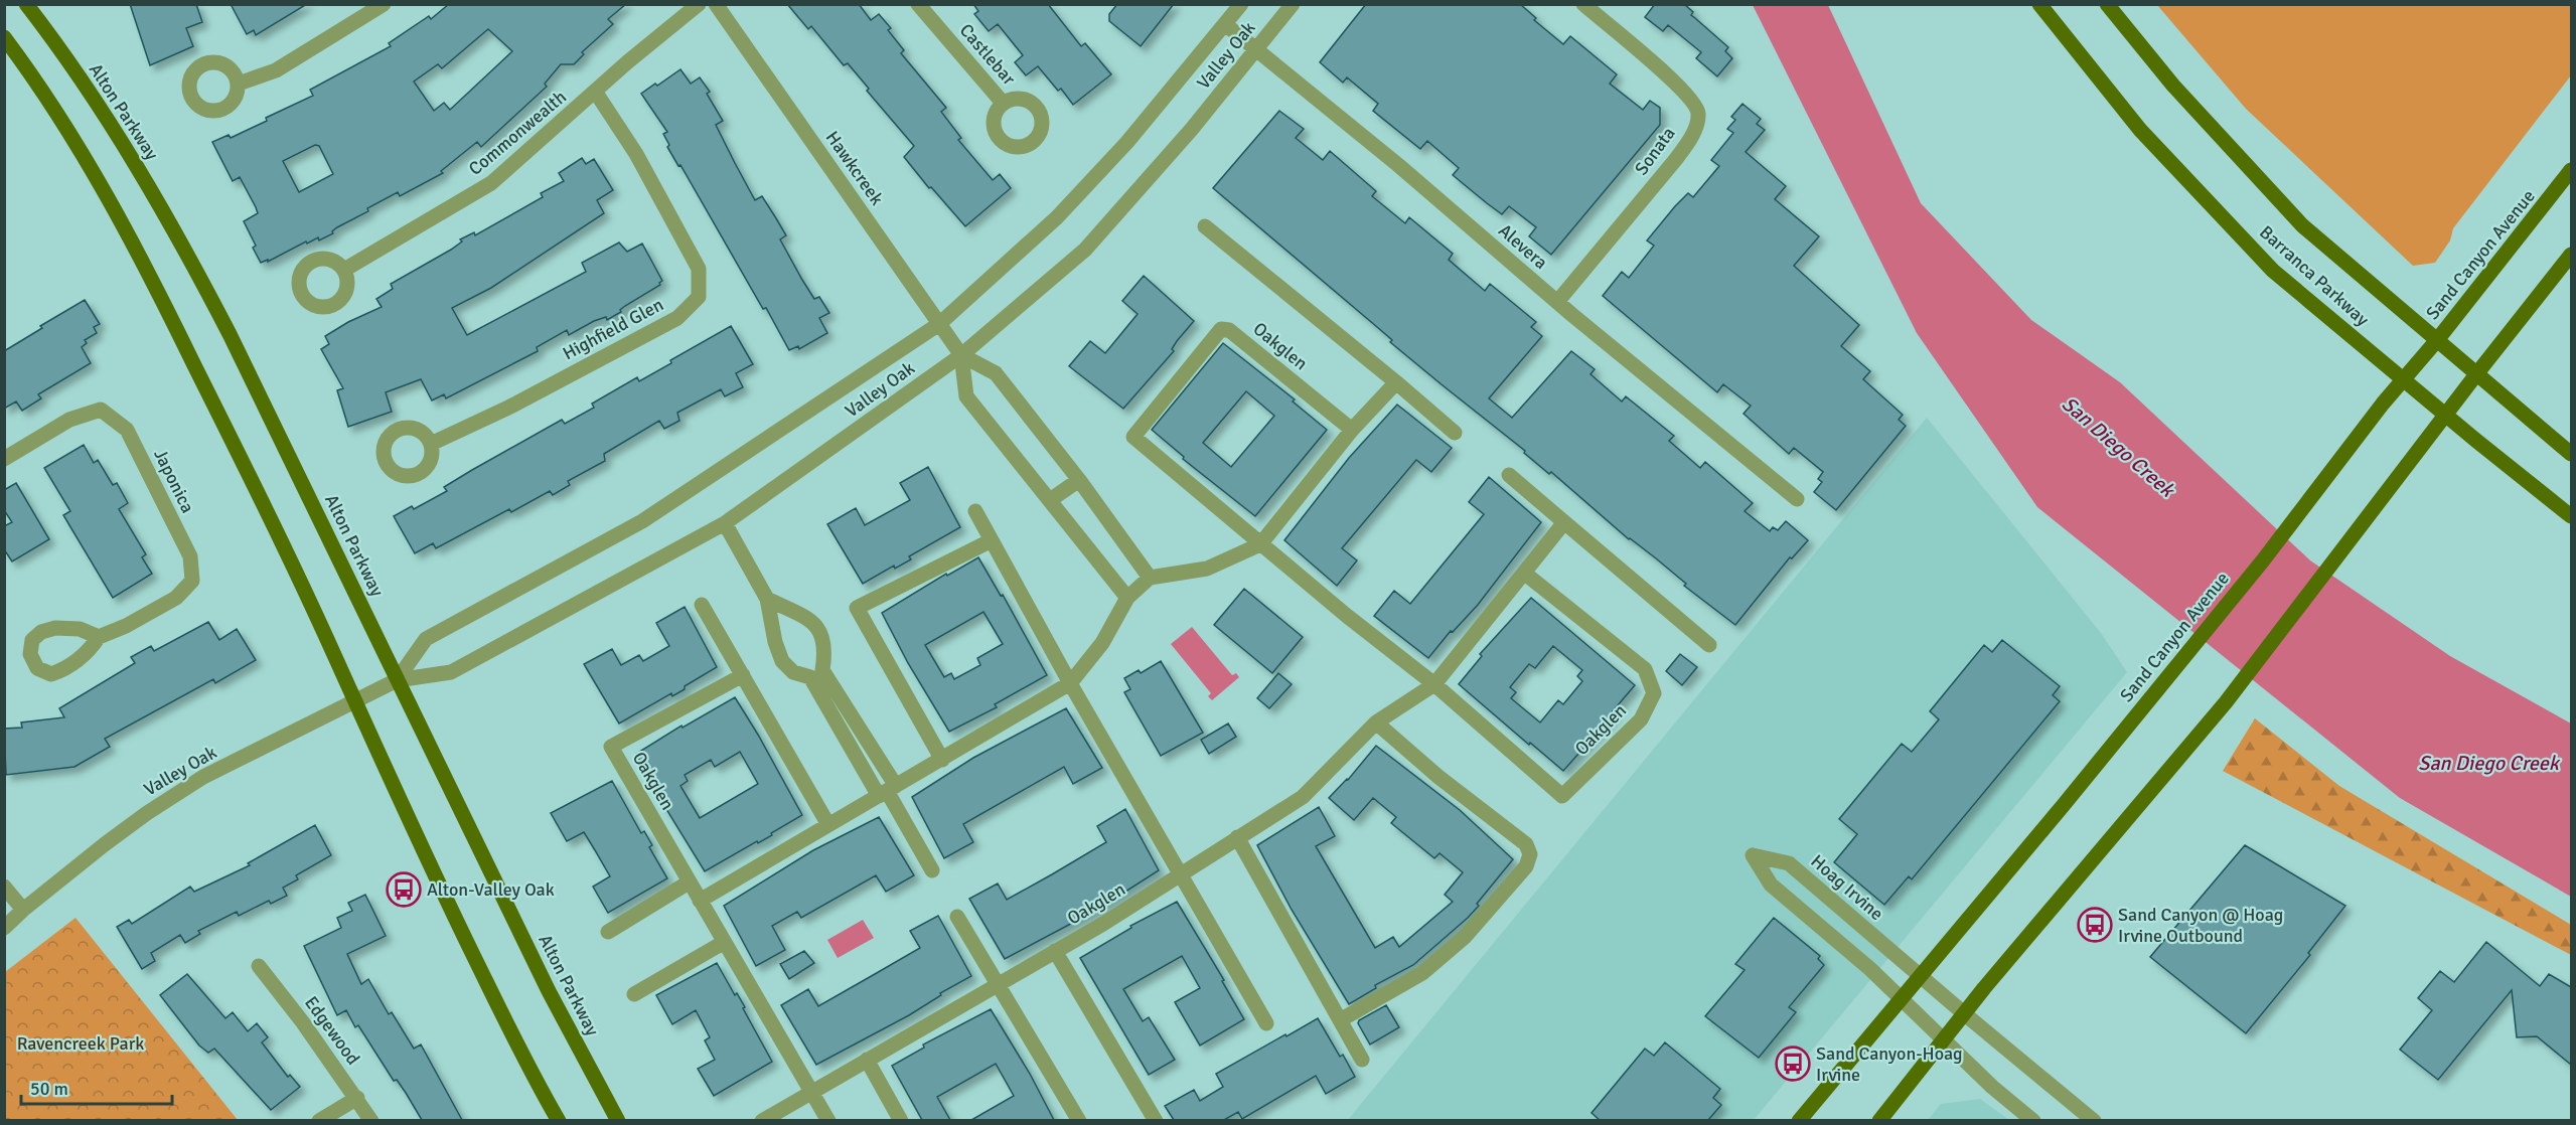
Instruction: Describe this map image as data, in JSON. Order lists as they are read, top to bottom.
{
  "streets": {
    "main road": ["Alton Parkway", "Sand Canyon Avenue", "Barranca Parkway"],
    "street": [
      "Castlebar",
      "Valley Oak",
      "Commonwealth",
      "Sonata",
      "Hawkcreek",
      "Alevera",
      "Highfield Glen",
      "Oakglen",
      "Japonica",
      "Hoag Irvine",
      "Edgewood"
    ]
  },
  "crossings": [
    ["Valley Oak", "Alton Parkway"],
    ["Valley Oak", "Hawkcreek"],
    ["Valley Oak", "Alevera"],
    ["Commonwealth", "Highfield Glen"],
    ["Sonata", "Alevera"],
    ["Sand Canyon Avenue", "Barranca Parkway"],
    ["Sand Canyon Avenue", "Hoag Irvine"]
  ],
  "water": ["San Diego Creek"],
  "parks": ["Ravencreek Park"],
  "places": {
    "bus stop": ["Alton-Valley Oak", "Sand Canyon @ Hoag Irvine Outbound", "Sand Canyon-Hoag Irvine"]
  },
  "scale_bar": "50 m"
}
